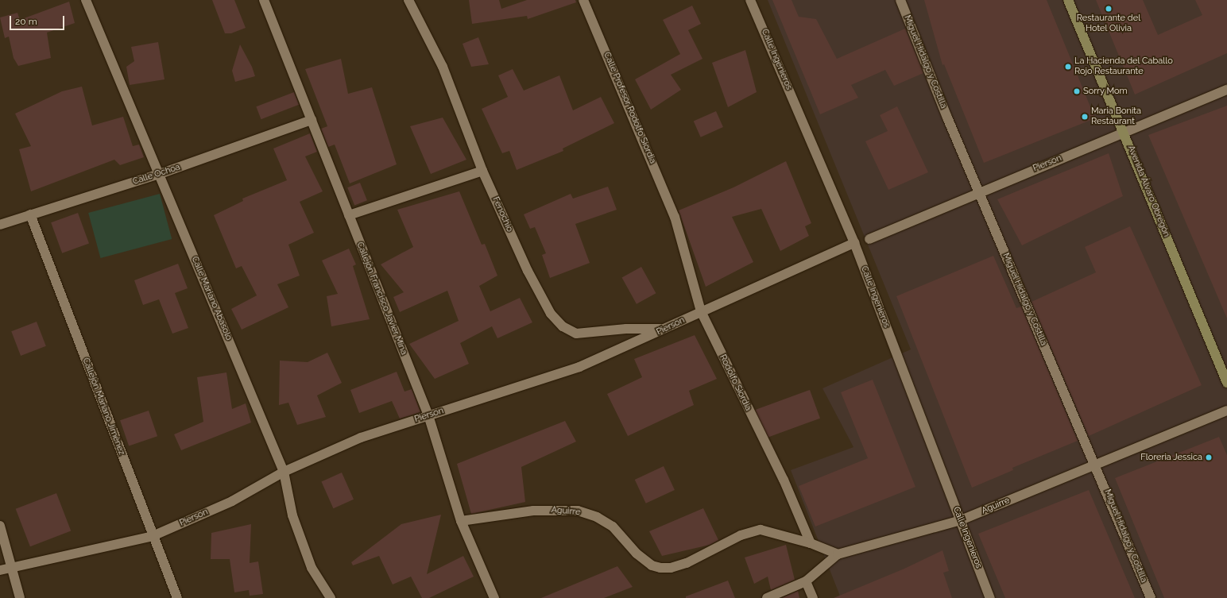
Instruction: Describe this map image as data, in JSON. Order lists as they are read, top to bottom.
{
  "streets": {
    "street": [
      "Calle Ingenieros",
      "Miguel Hidalgo y Costilla",
      "Calle Profesor Rodolfo Siordia",
      "Pierson",
      "Calle Ochoa",
      "Avenida Álvaro Obregón",
      "Fenochio",
      "Calle Mariano Abasolo",
      "Callejón Francisco Javier Mina",
      "Rodolfo Siordia",
      "Callejón Mariano Jiménez",
      "Aguirre"
    ]
  },
  "crossings": [
    ["Calle Ingenieros", "Pierson"],
    ["Calle Ingenieros", "Aguirre"],
    ["Miguel Hidalgo y Costilla", "Pierson"],
    ["Miguel Hidalgo y Costilla", "Aguirre"],
    ["Calle Profesor Rodolfo Siordia", "Rodolfo Siordia"],
    ["Pierson", "Avenida Álvaro Obregón"],
    ["Pierson", "Fenochio"],
    ["Pierson", "Calle Mariano Abasolo"],
    ["Pierson", "Callejón Francisco Javier Mina"],
    ["Pierson", "Rodolfo Siordia"],
    ["Pierson", "Callejón Mariano Jiménez"],
    ["Calle Ochoa", "Calle Mariano Abasolo"],
    ["Calle Ochoa", "Callejón Francisco Javier Mina"],
    ["Calle Ochoa", "Callejón Mariano Jiménez"],
    ["Callejón Francisco Javier Mina", "Aguirre"],
    ["Rodolfo Siordia", "Aguirre"]
  ],
  "places": [
    "Restaurante del Hotel Olivia",
    "La Hacienda del Caballo Rojo Restaurante",
    "Sorry Mom",
    "Maria Bonita Restaurant",
    "Floreria Jessica"
  ],
  "scale_bar": "20 m"
}
